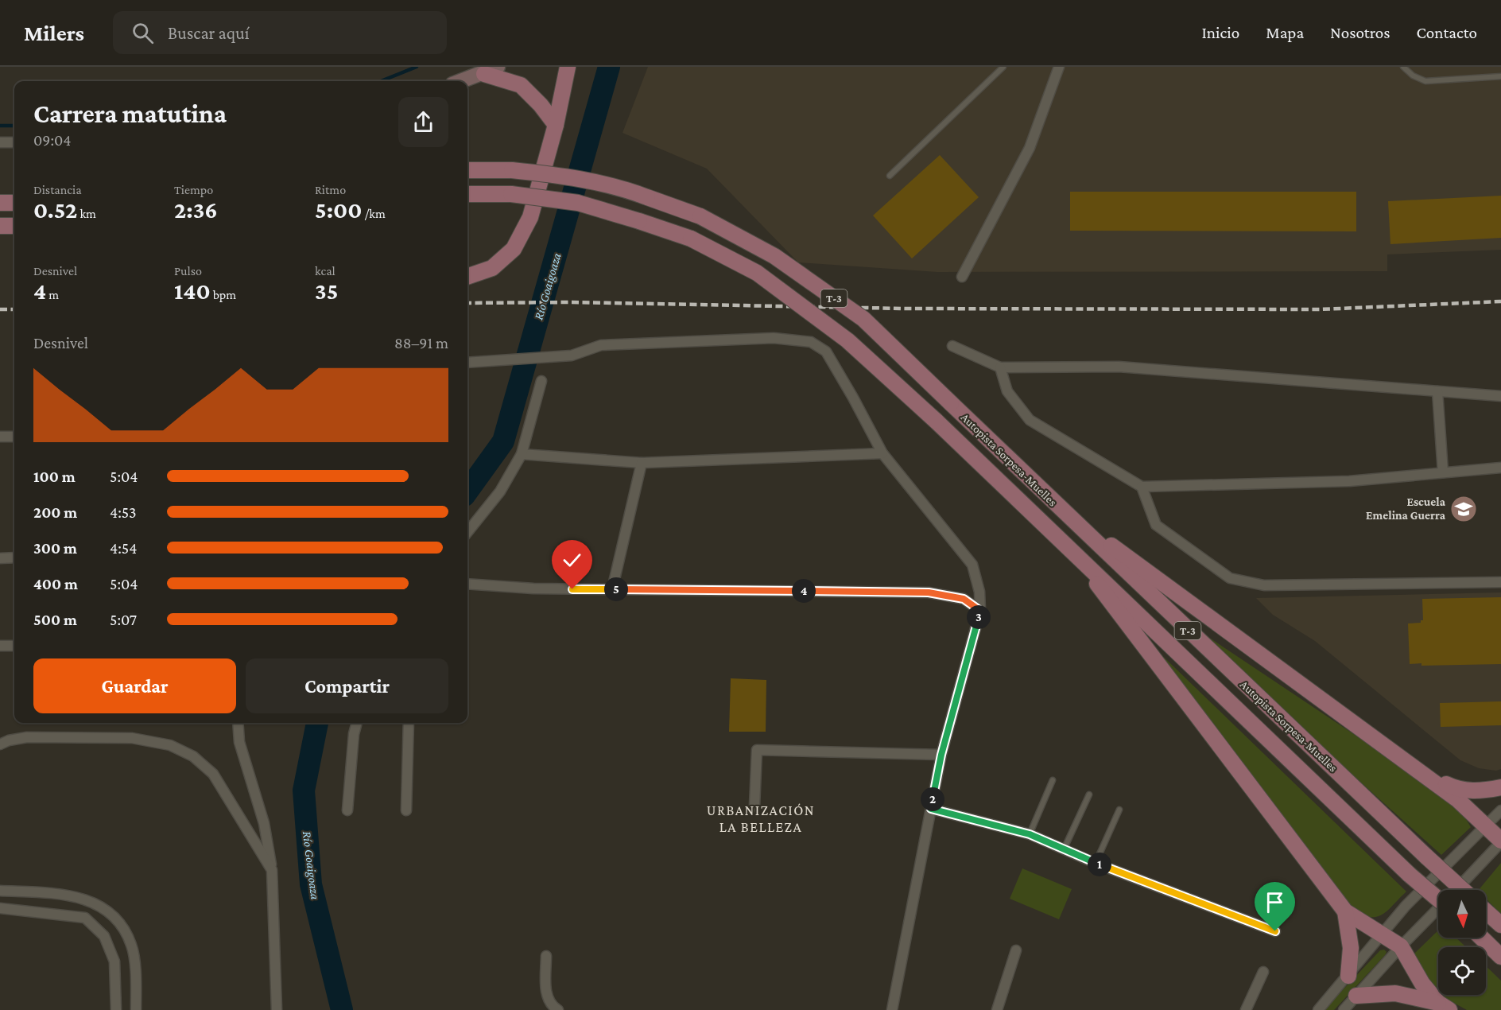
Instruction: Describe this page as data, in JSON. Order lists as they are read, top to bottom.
{
  "streets": {
    "main road": ["T-3", "Autopista Sorpesa-Muelles"]
  },
  "districts": ["URBANIZACIÓN LA BELLEZA"],
  "water": ["Río Goaigoaza"],
  "places": {
    "school or university": ["Escuela Emelina Guerra"]
  },
  "north": "bottom",
  "page": {
    "header": "Milers",
    "search": "Buscar aquí",
    "nav": [
      "Inicio",
      "Mapa",
      "Nosotros",
      "Contacto"
    ],
    "heading": ["Carrera matutina", "09:04"],
    "stats": [
      ["Distancia", "0.52 km"],
      ["Tiempo", "2:36"],
      ["Ritmo", "5:00 /km"],
      ["Desnivel", "4 m"],
      ["Pulso", "140 bpm"],
      ["kcal", "35"]
    ],
    "chart": ["Desnivel", "88–91 m"],
    "list": [
      {
        "name": "100 m",
        "note": "5:04"
      },
      {
        "name": "200 m",
        "note": "4:53"
      },
      {
        "name": "300 m",
        "note": "4:54"
      },
      {
        "name": "400 m",
        "note": "5:04"
      },
      {
        "name": "500 m",
        "note": "5:07"
      }
    ],
    "pins": [
      "5",
      "4",
      "3",
      "2",
      "1"
    ],
    "buttons": ["Guardar", "Compartir"]
  }
}
